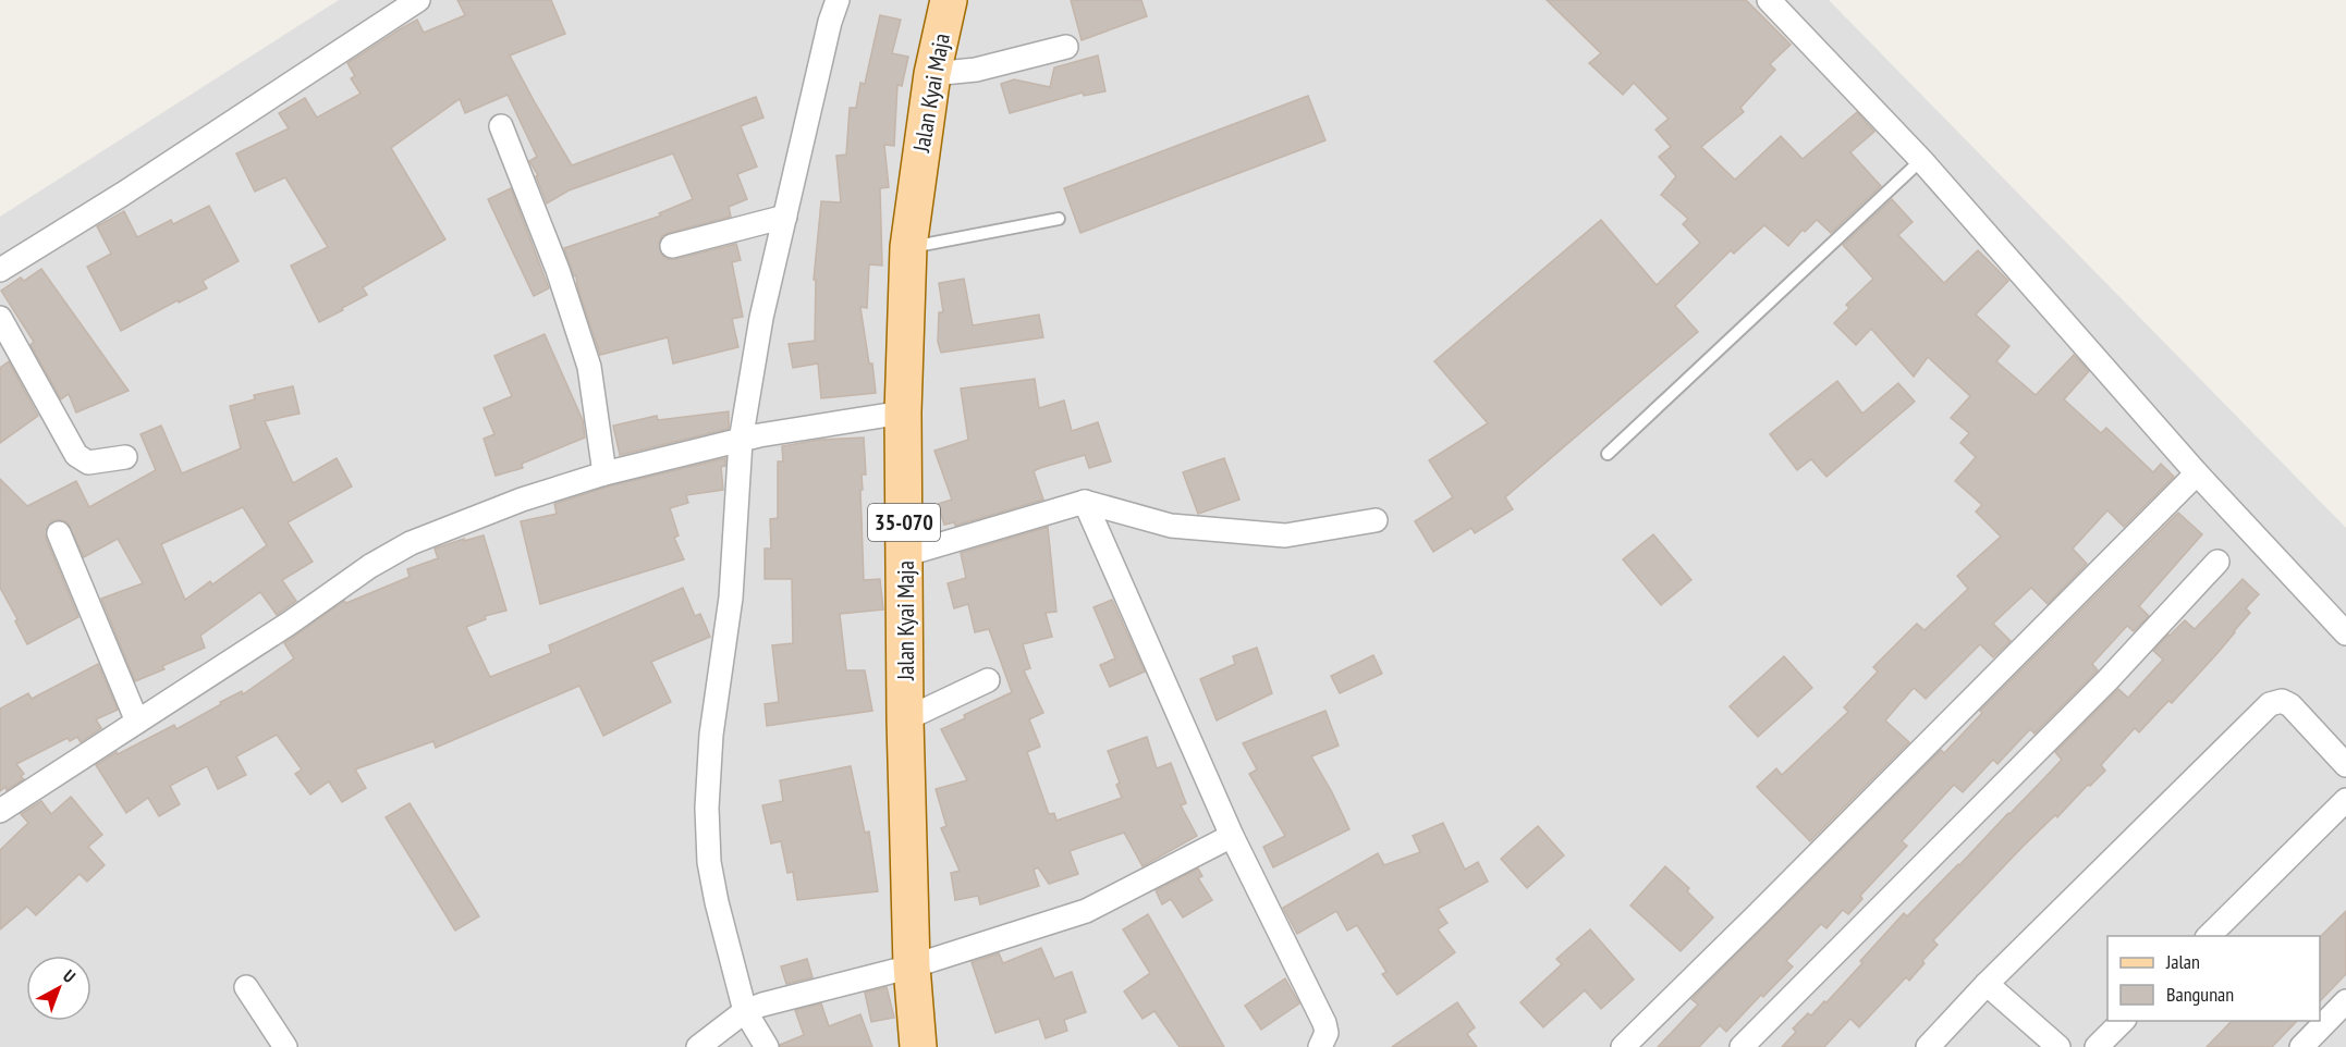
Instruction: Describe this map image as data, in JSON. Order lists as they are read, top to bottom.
{
  "streets": {
    "main road": ["Jalan Kyai Maja", "35-070"]
  },
  "legend": ["Jalan", "Bangunan"],
  "north": "top right"
}
